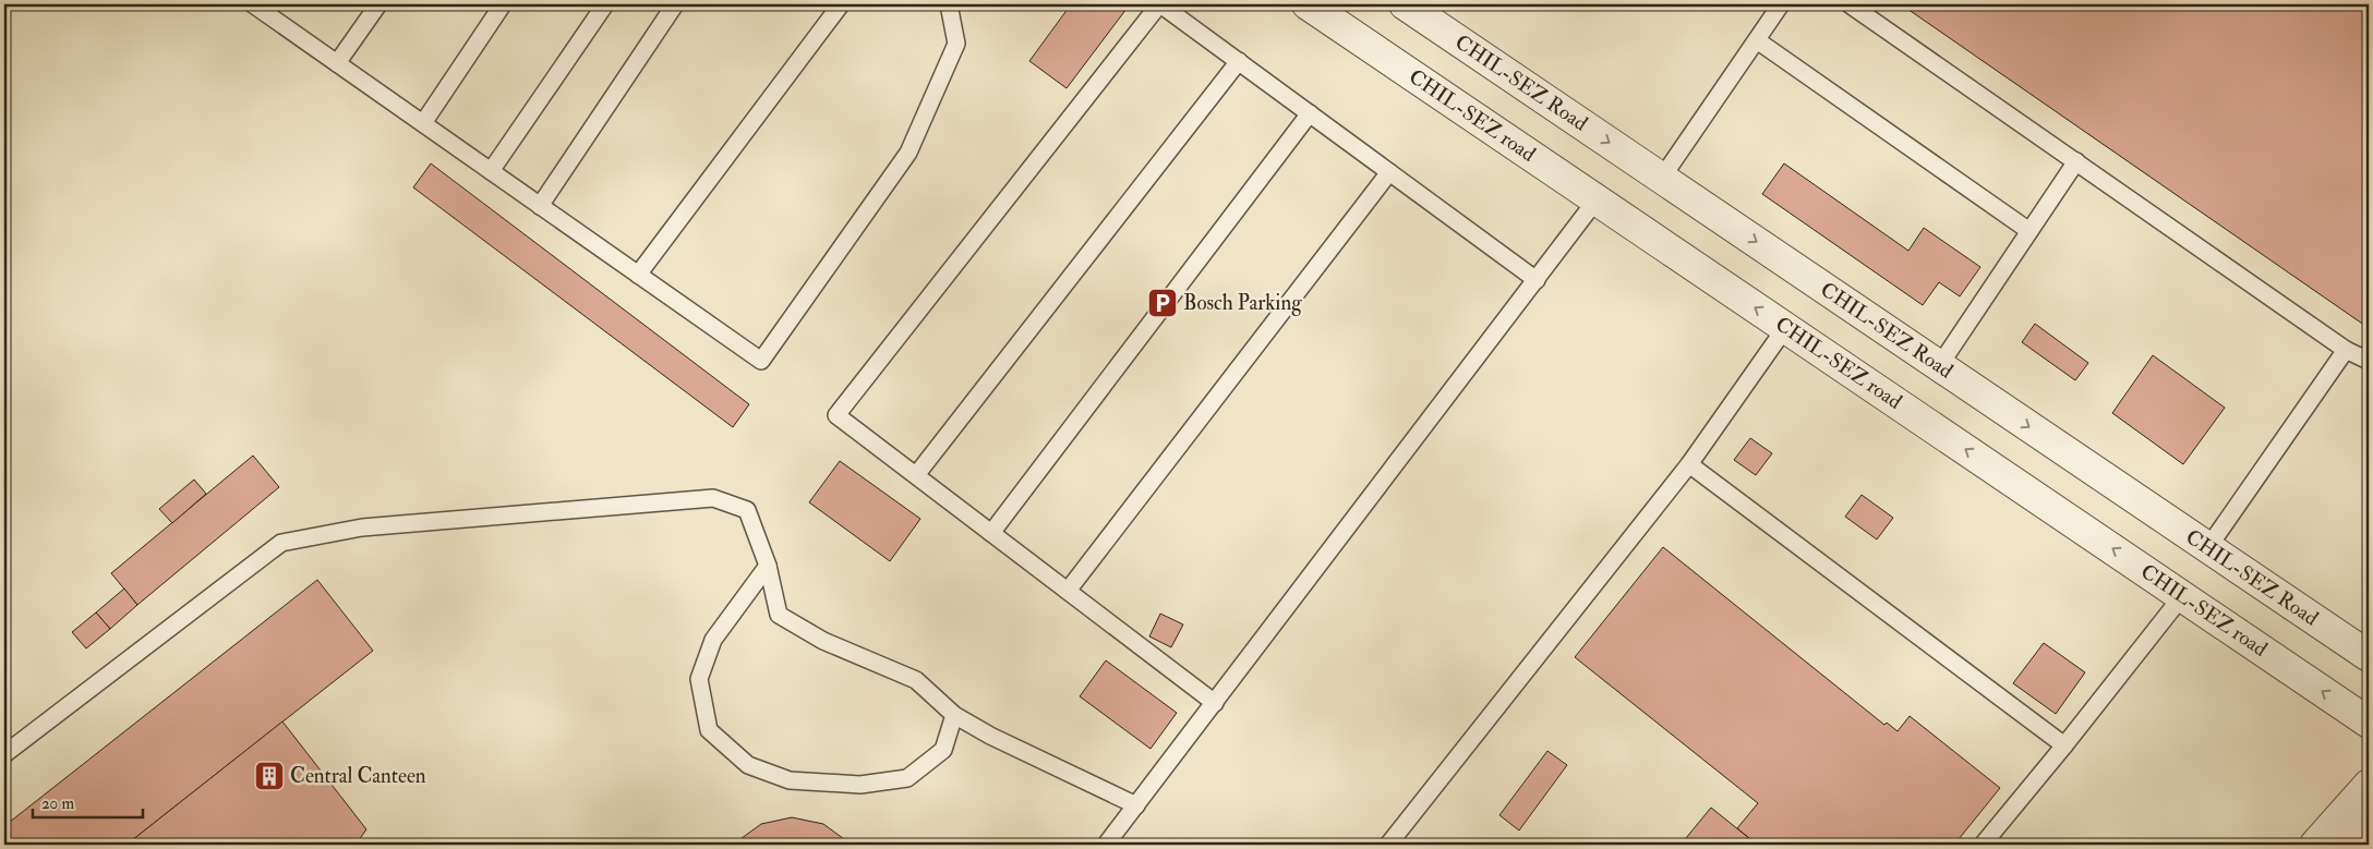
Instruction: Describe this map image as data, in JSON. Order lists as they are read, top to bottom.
{
  "streets": {
    "street": ["CHIL-SEZ Road", "CHIL-SEZ road"]
  },
  "one_way": ["CHIL-SEZ Road", "CHIL-SEZ road"],
  "places": {
    "parking": ["Bosch Parking"],
    "building": ["Central Canteen"]
  },
  "scale_bar": "20 m"
}
